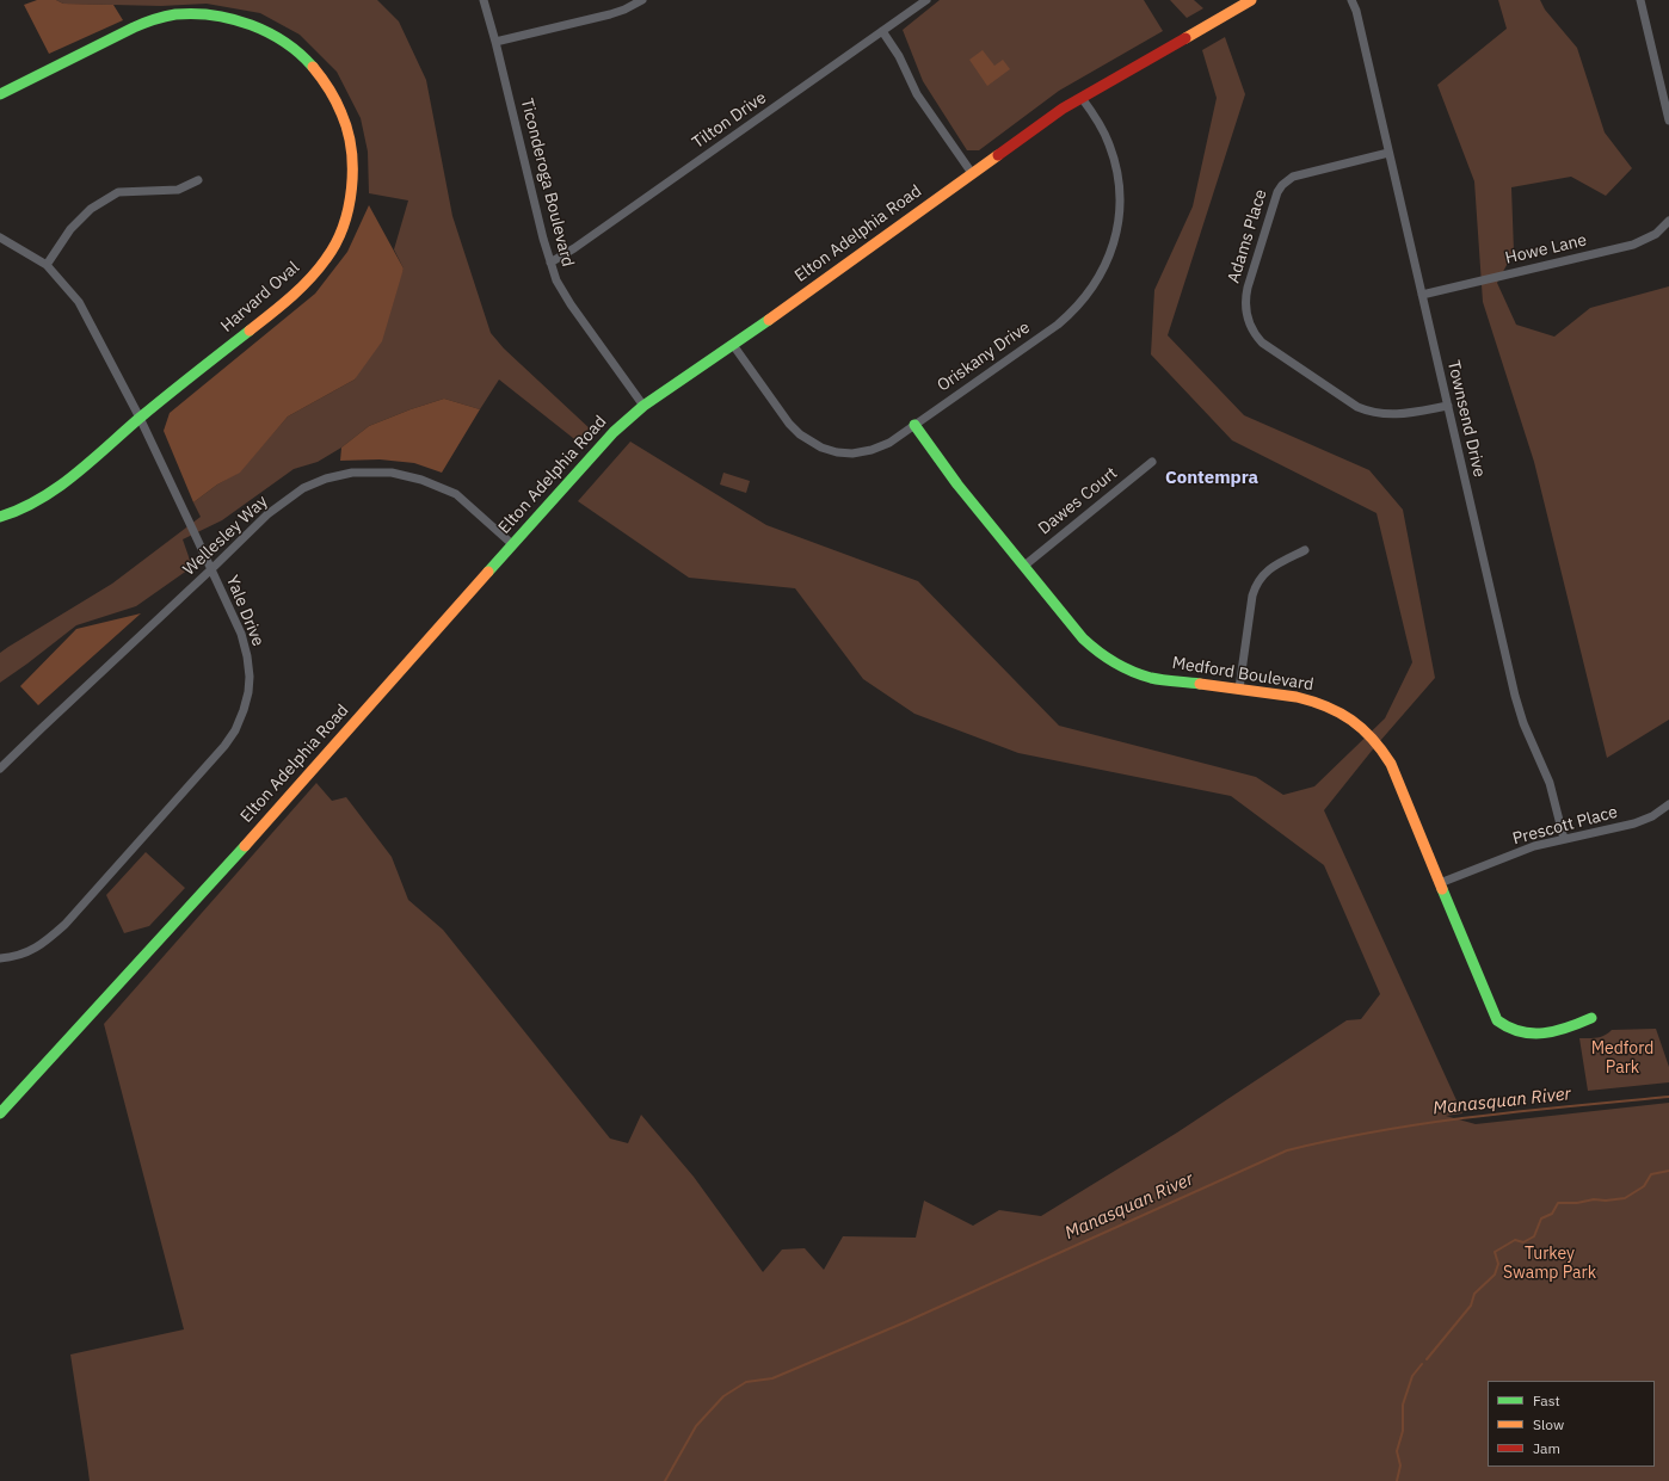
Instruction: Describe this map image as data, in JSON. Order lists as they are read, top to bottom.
{
  "streets": {
    "street": [
      "Tilton Drive",
      "Ticonderoga Boulevard",
      "Elton Adelphia Road",
      "Adams Place",
      "Howe Lane",
      "Harvard Oval",
      "Oriskany Drive",
      "Townsend Drive",
      "Dawes Court",
      "Wellesley Way",
      "Yale Drive",
      "Medford Boulevard",
      "Prescott Place"
    ]
  },
  "crossings": [
    ["Tilton Drive", "Ticonderoga Boulevard"],
    ["Ticonderoga Boulevard", "Elton Adelphia Road"],
    ["Elton Adelphia Road", "Oriskany Drive"],
    ["Elton Adelphia Road", "Wellesley Way"],
    ["Adams Place", "Townsend Drive"],
    ["Howe Lane", "Townsend Drive"],
    ["Harvard Oval", "Yale Drive"],
    ["Oriskany Drive", "Medford Boulevard"],
    ["Townsend Drive", "Prescott Place"],
    ["Dawes Court", "Medford Boulevard"],
    ["Wellesley Way", "Yale Drive"],
    ["Medford Boulevard", "Prescott Place"]
  ],
  "districts": ["Contempra"],
  "water": ["Manasquan River"],
  "parks": ["Medford Park", "Turkey Swamp Park"],
  "legend": ["Fast", "Slow", "Jam"]
}
